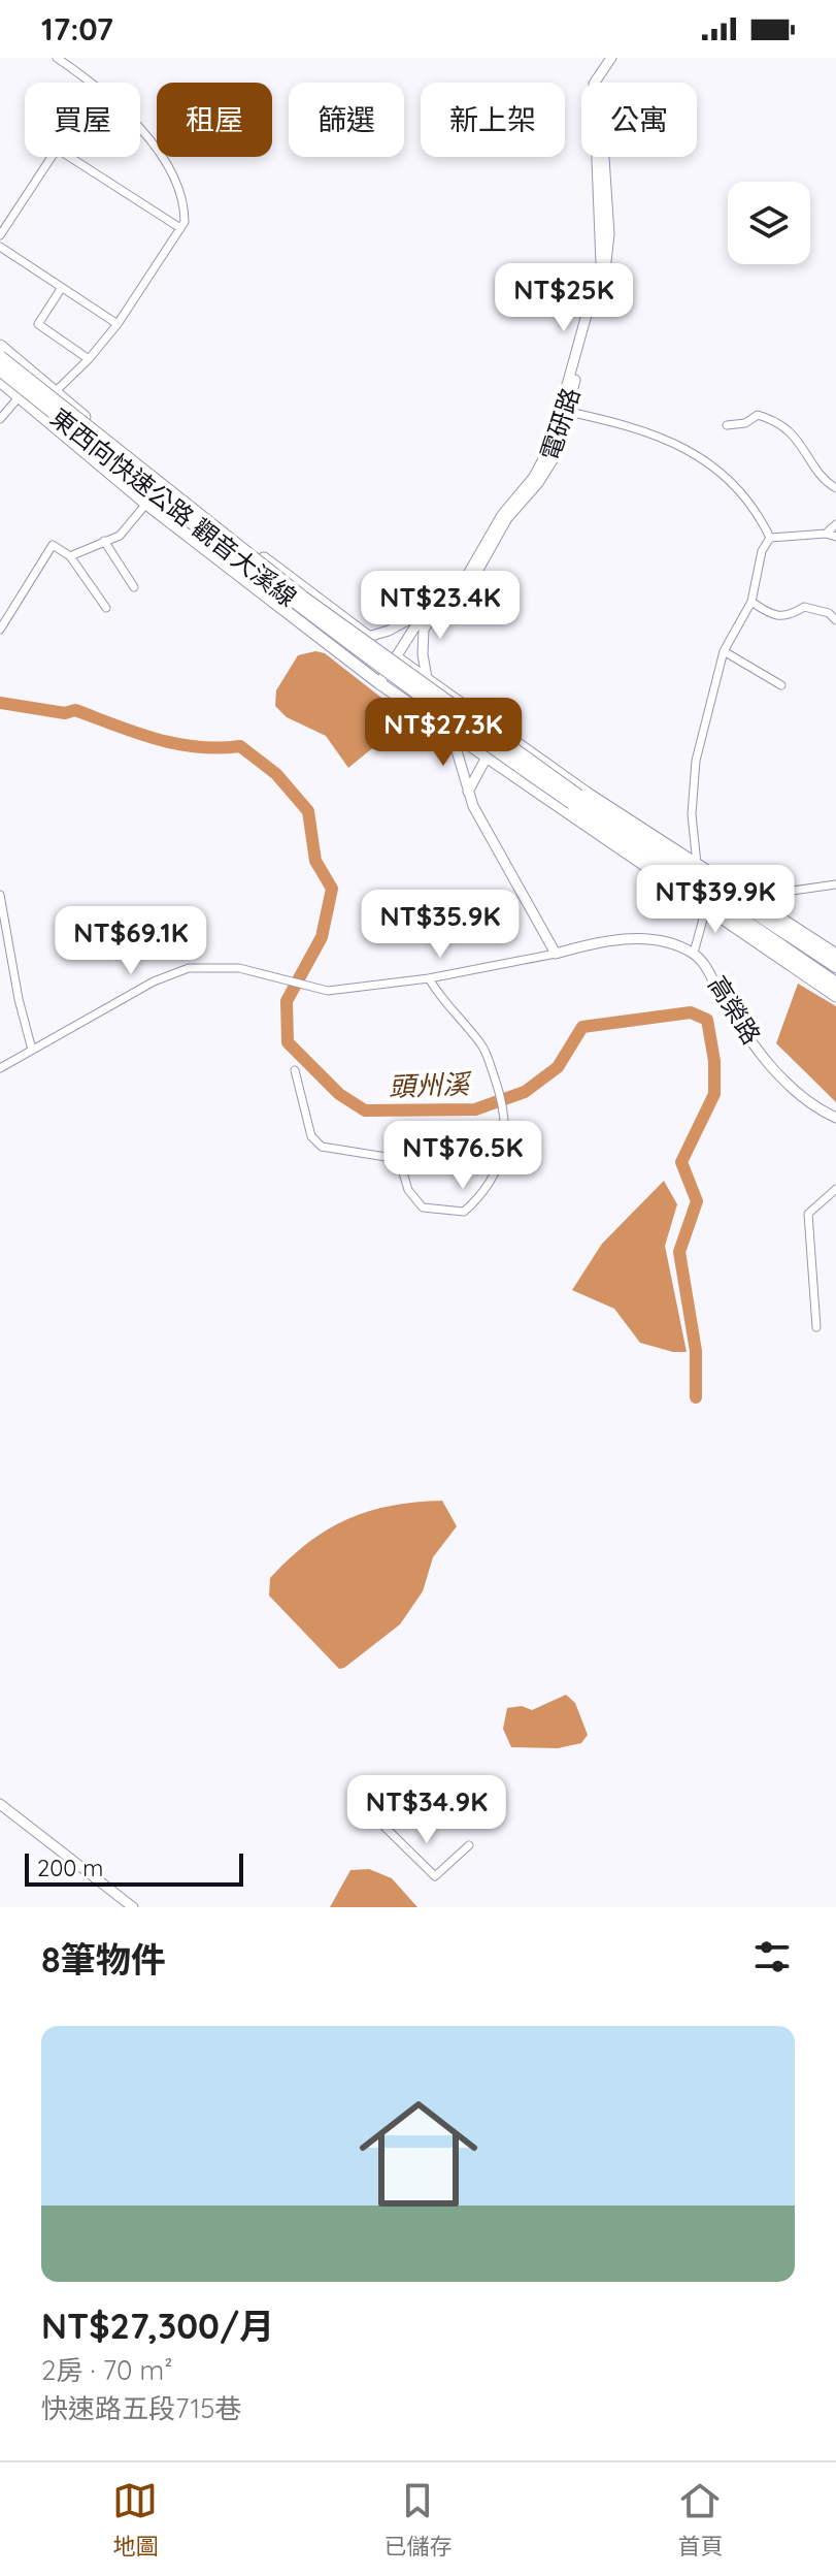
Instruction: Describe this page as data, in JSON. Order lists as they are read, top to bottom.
{
  "streets": {
    "highway": ["東西向快速公路 觀音大溪線"],
    "street": ["電研路", "高榮路"]
  },
  "water": ["頭州溪"],
  "scale_bar": "200 m",
  "page": {
    "status": "17:07",
    "chip": [
      "買屋",
      "租屋",
      "篩選",
      "新上架",
      "公寓"
    ],
    "price": [
      "NT$25K",
      "NT$23.4K",
      "NT$27.3K",
      "NT$39.9K",
      "NT$35.9K",
      "NT$69.1K",
      "NT$76.5K",
      "NT$34.9K"
    ],
    "scale": "200 m",
    "heading": "8筆物件",
    "list": [
      {
        "name": "NT$27,300/月",
        "note": "2房 · 70 m² · 快速路五段715巷"
      }
    ],
    "tabs": ["地圖", "已儲存", "首頁"]
  }
}
